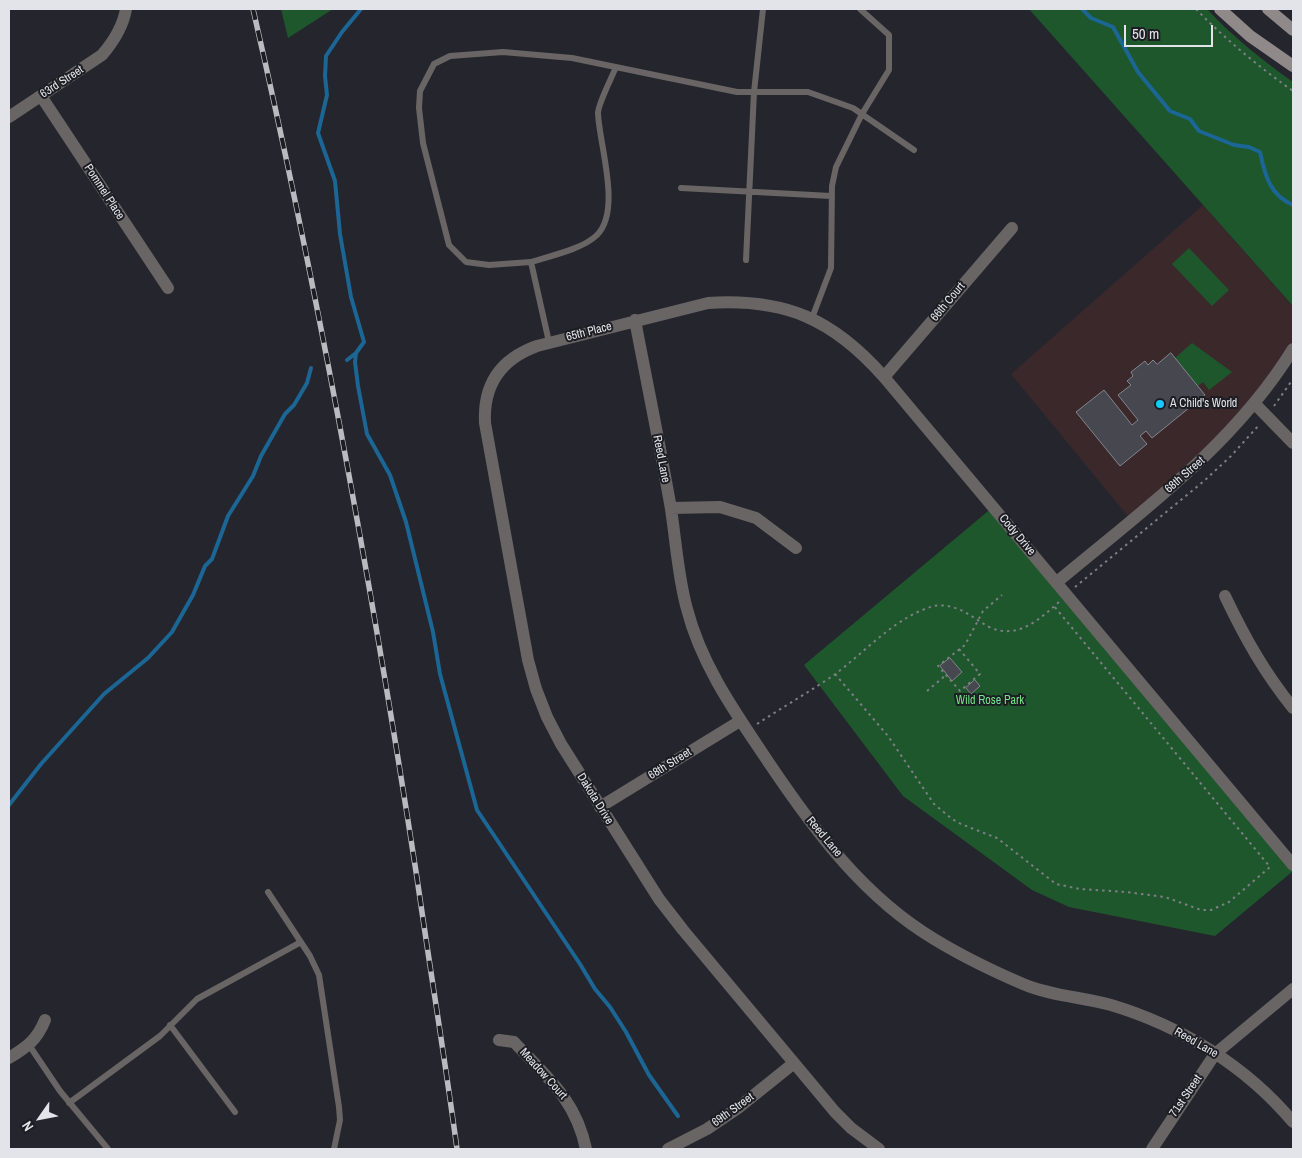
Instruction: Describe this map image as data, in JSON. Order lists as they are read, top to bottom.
{
  "streets": {
    "street": [
      "63rd Street",
      "Pommel Place",
      "66th Court",
      "65th Place",
      "Reed Lane",
      "68th Street",
      "Cody Drive",
      "Dakota Drive",
      "Meadow Court",
      "71st Street",
      "69th Street"
    ]
  },
  "crossings": [
    ["63rd Street", "Pommel Place"],
    ["66th Court", "Cody Drive"],
    ["65th Place", "Reed Lane"],
    ["65th Place", "Cody Drive"],
    ["65th Place", "Dakota Drive"],
    ["Reed Lane", "68th Street"],
    ["Reed Lane", "71st Street"],
    ["68th Street", "Cody Drive"],
    ["68th Street", "Dakota Drive"],
    ["Dakota Drive", "69th Street"]
  ],
  "parks": ["Wild Rose Park"],
  "places": ["A Child's World"],
  "scale_bar": "50 m",
  "north": "bottom left"
}
